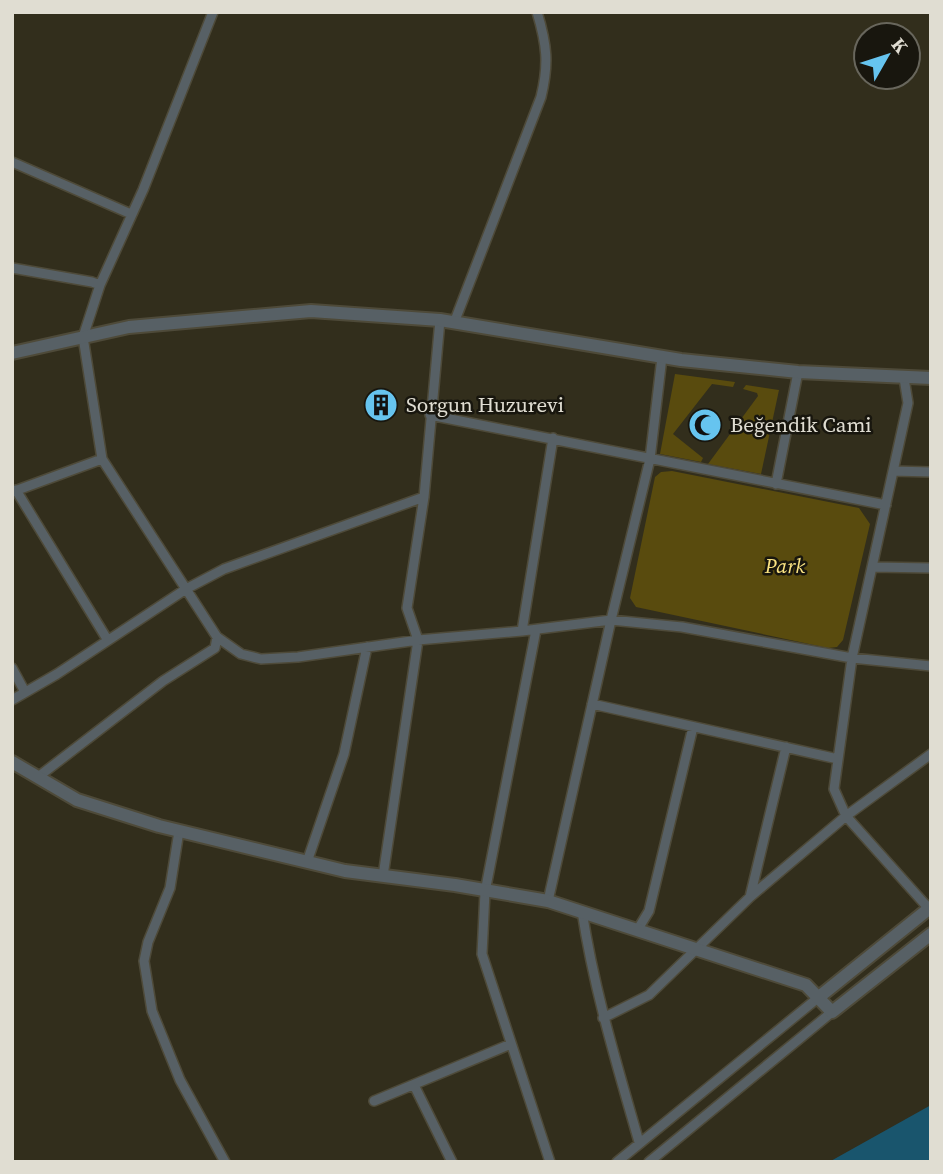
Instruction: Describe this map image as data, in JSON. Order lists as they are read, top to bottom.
{
  "parks": ["Park"],
  "places": {
    "building": ["Sorgun Huzurevi"],
    "mosque": ["Beğendik Cami"]
  },
  "north": "top right"
}
